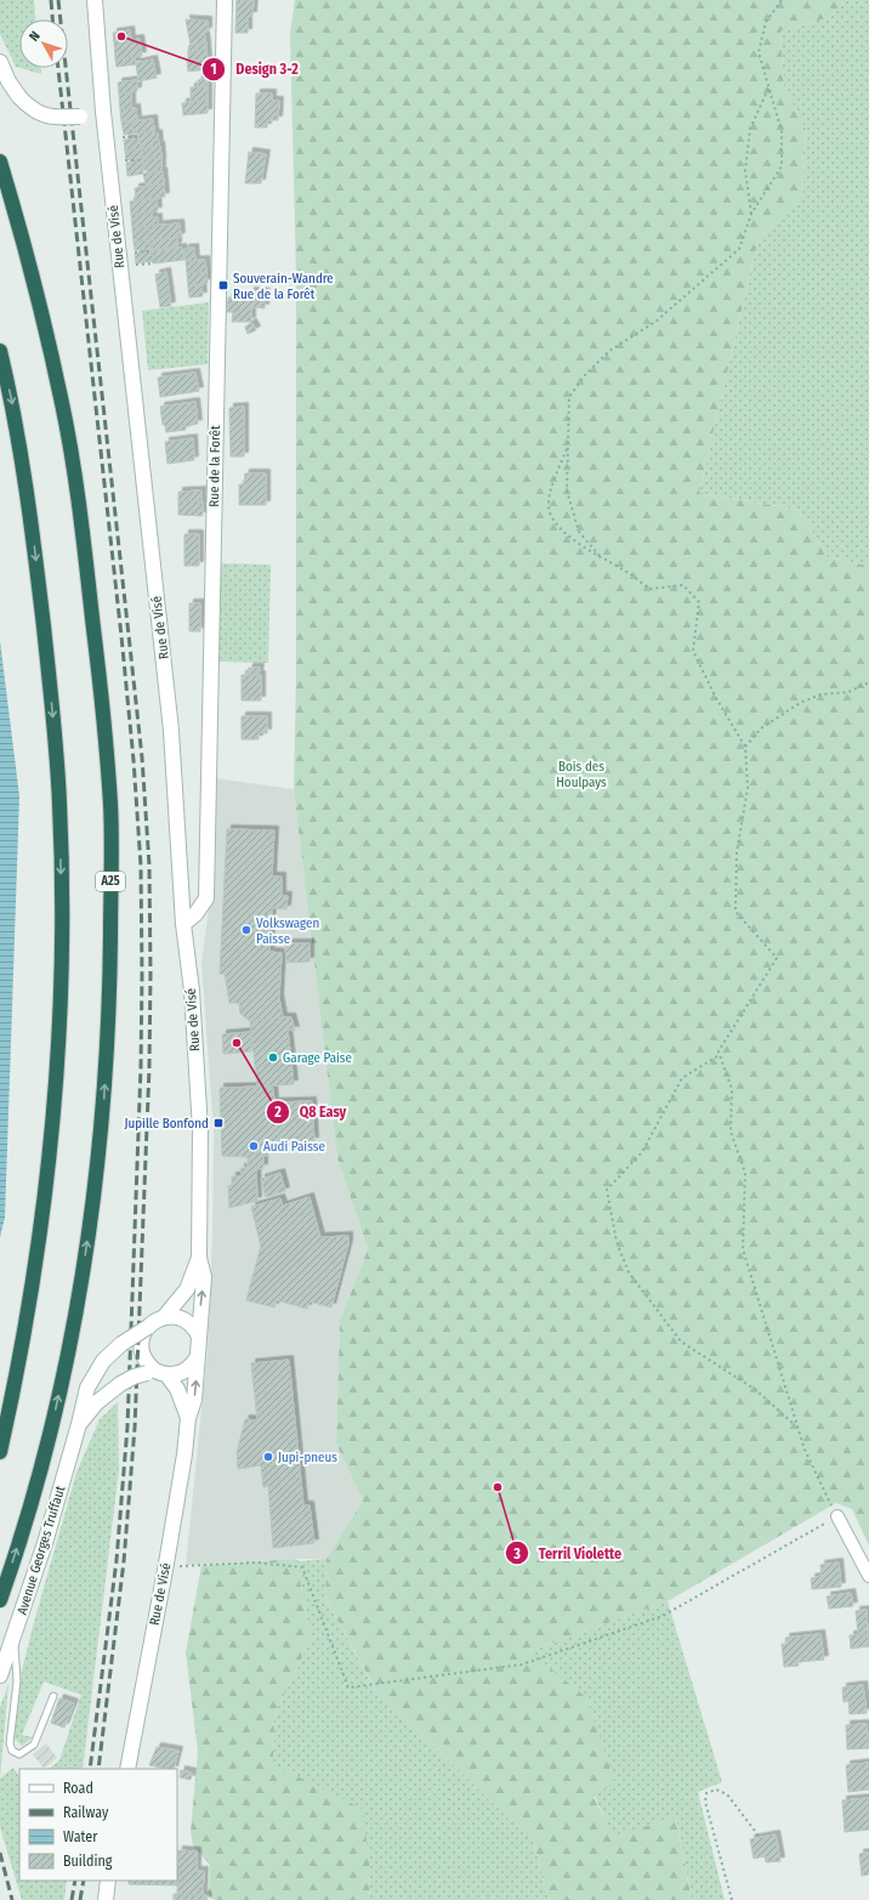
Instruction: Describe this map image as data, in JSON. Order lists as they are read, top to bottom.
{
  "streets": {
    "highway": ["A25"],
    "main road": ["Rue de Visé", "Rue de la Forêt", "Avenue Georges Truffaut"]
  },
  "crossings": [
    ["Rue de Visé", "Rue de la Forêt"],
    ["Rue de Visé", "Avenue Georges Truffaut"]
  ],
  "parks": ["Bois des Houlpays"],
  "places": {
    "other": [
      "Design 3-2",
      "Volkswagen Paisse",
      "Q8 Easy",
      "Garage Paise",
      "Audi Paisse",
      "Jupi-pneus",
      "Terril Violette"
    ],
    "transit": ["Souverain-Wandre Rue de la Forêt", "Jupille Bonfond"]
  },
  "legend": [
    "Road",
    "Railway",
    "Water",
    "Building"
  ],
  "north": "top left"
}
